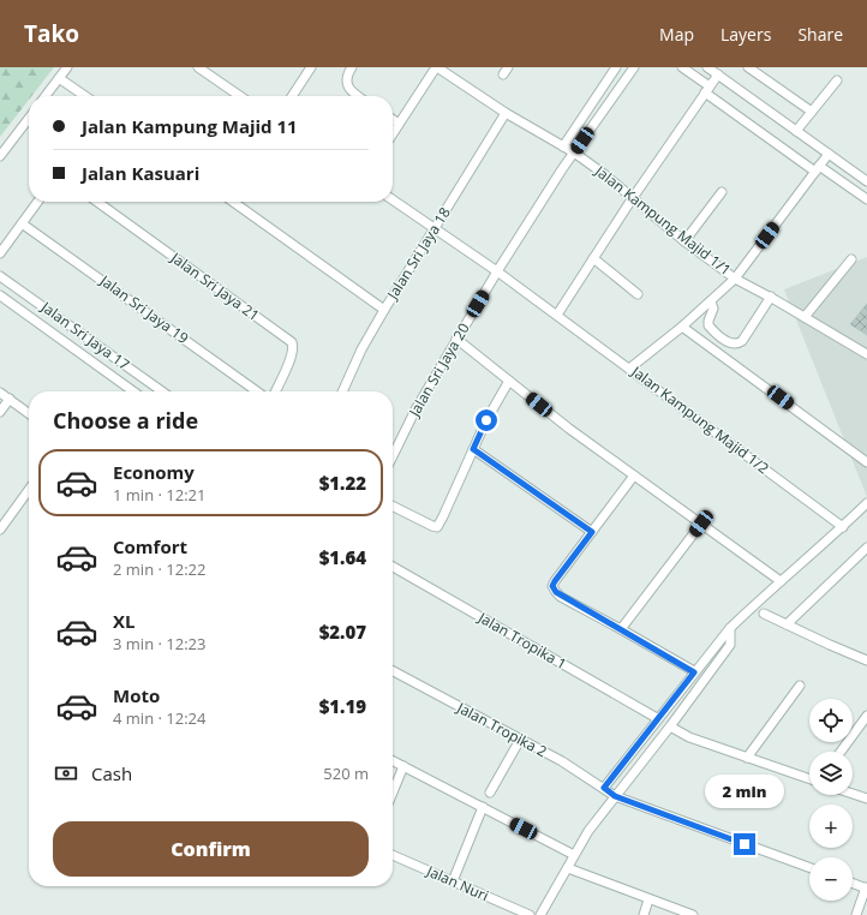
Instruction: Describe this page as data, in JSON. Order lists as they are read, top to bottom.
{
  "streets": {
    "street": [
      "Jalan Kampung Majid 1/1",
      "Jalan Sri Jaya 18",
      "Jalan Sri Jaya 21",
      "Jalan Sri Jaya 19",
      "Jalan Sri Jaya 17",
      "Jalan Sri Jaya 20",
      "Jalan Kampung Majid 1/2",
      "Jalan Tropika 1",
      "Jalan Tropika 2",
      "Jalan Nuri"
    ]
  },
  "crossings": [
    ["Jalan Kampung Majid 1/1", "Jalan Sri Jaya 18"],
    ["Jalan Kampung Majid 1/1", "Jalan Sri Jaya 20"],
    ["Jalan Sri Jaya 18", "Jalan Kampung Majid 1/2"],
    ["Jalan Sri Jaya 20", "Jalan Kampung Majid 1/2"]
  ],
  "page": {
    "header": "Tako",
    "nav": ["Map", "Layers", "Share"],
    "banner": ["Jalan Kampung Majid 11", "Jalan Kasuari"],
    "heading": "Choose a ride",
    "list": [
      {
        "name": "Economy",
        "note": "1 min · 12:21",
        "value": "$1.22"
      },
      {
        "name": "Comfort",
        "note": "2 min · 12:22",
        "value": "$1.64"
      },
      {
        "name": "XL",
        "note": "3 min · 12:23",
        "value": "$2.07"
      },
      {
        "name": "Moto",
        "note": "4 min · 12:24",
        "value": "$1.19"
      }
    ],
    "map_buttons": ["+", "−"],
    "pay": ["Cash", "520 m"],
    "bubble": "2 min",
    "buttons": "Confirm"
  }
}
